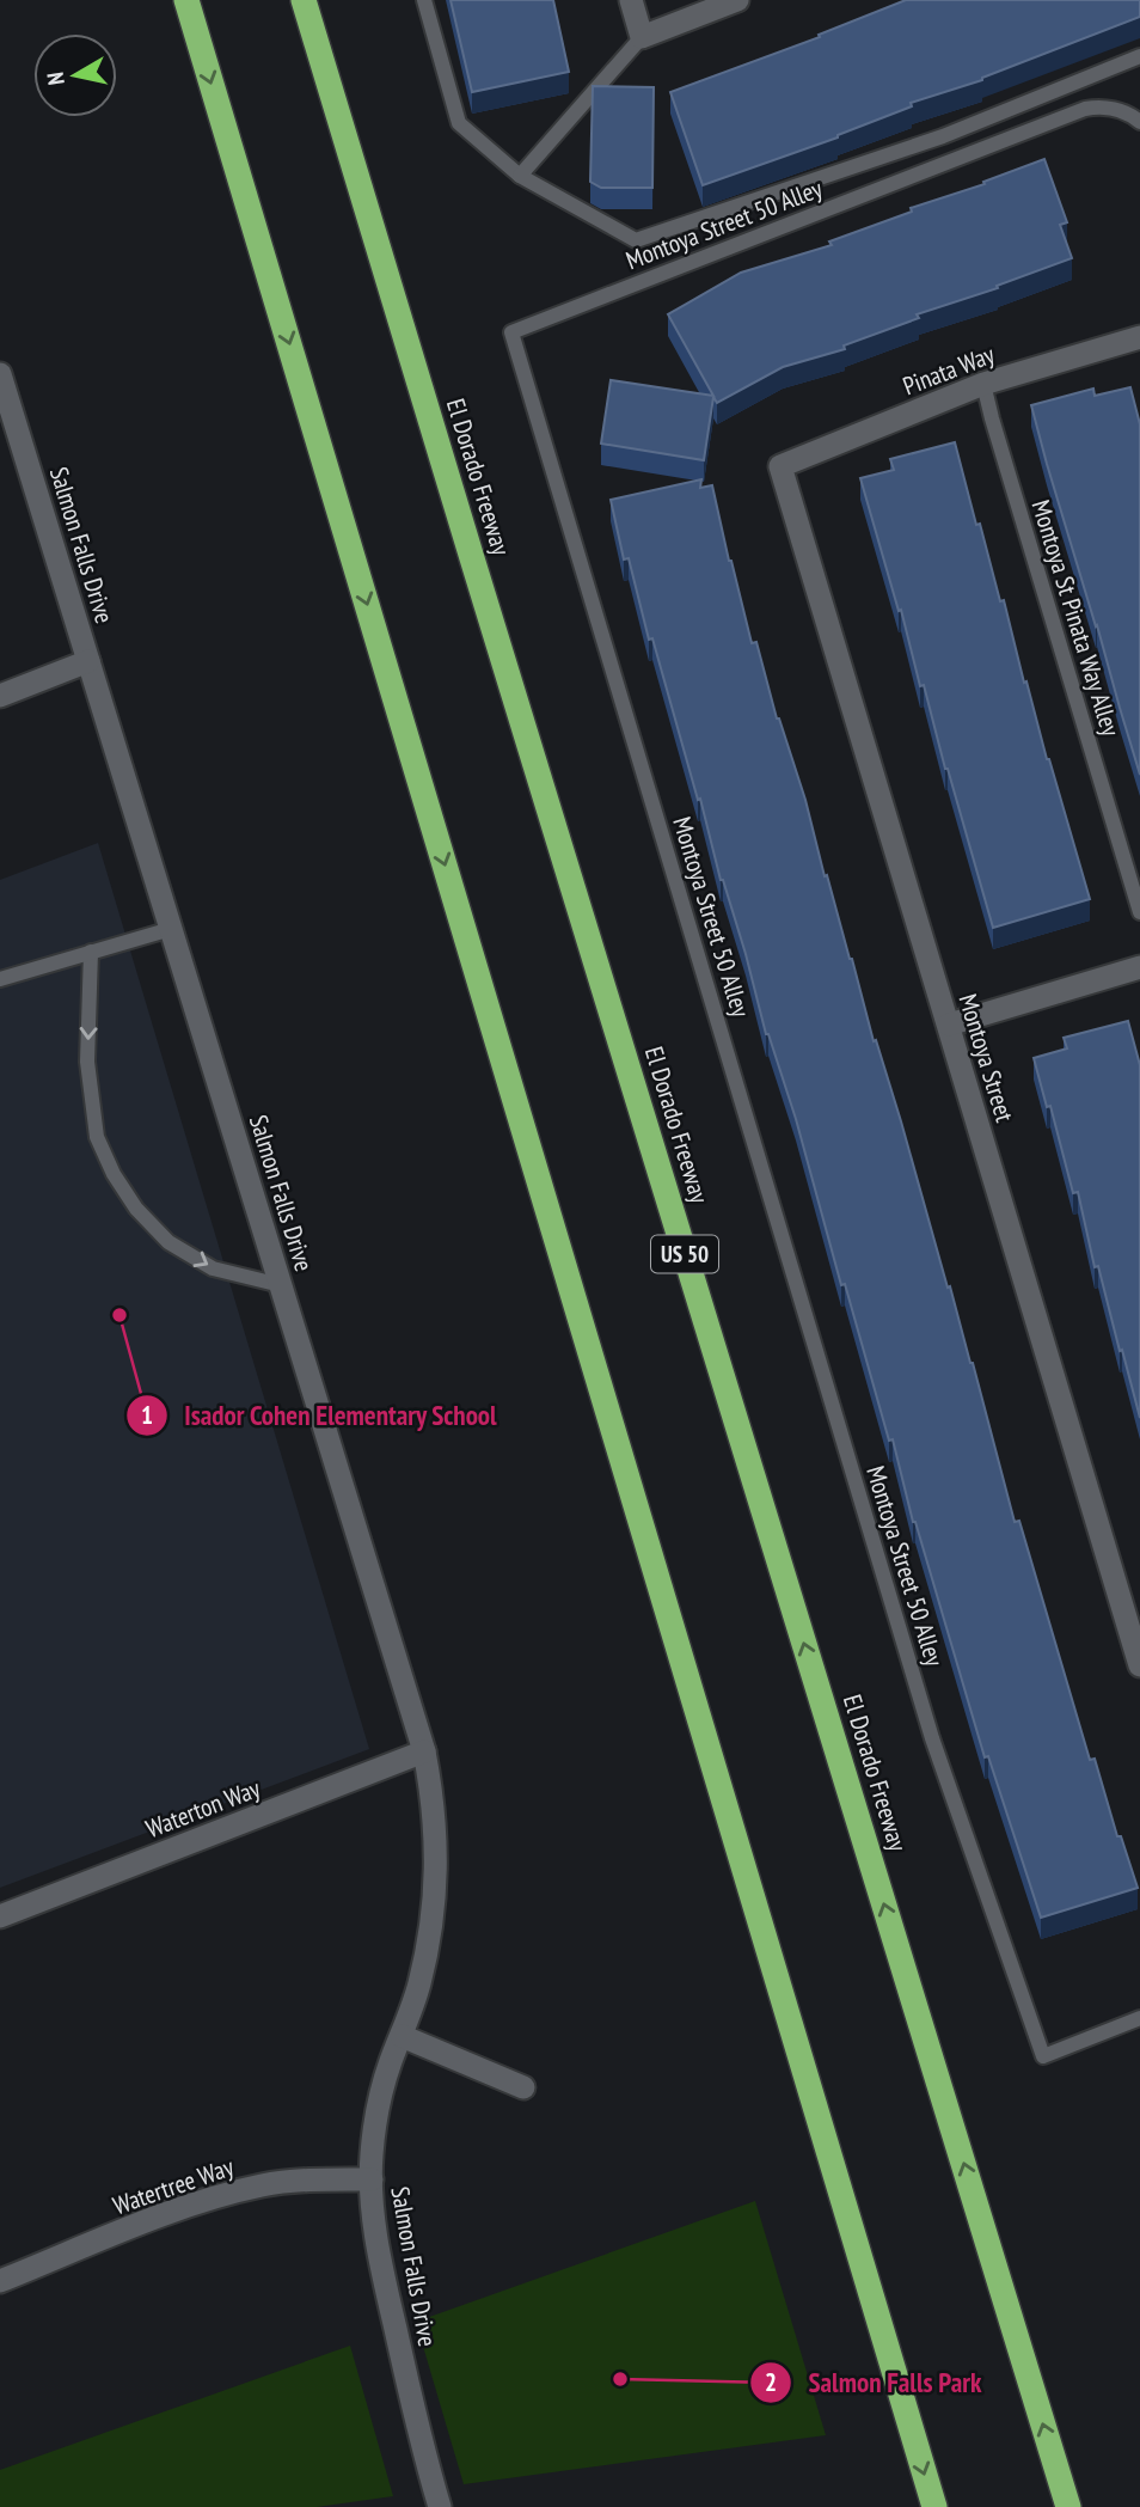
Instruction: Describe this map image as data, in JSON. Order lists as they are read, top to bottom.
{
  "streets": {
    "highway": ["El Dorado Freeway", "US 50"],
    "street": [
      "Pinata Way",
      "Salmon Falls Drive",
      "Montoya Street",
      "Waterton Way",
      "Watertree Way"
    ],
    "lane": ["Montoya Street 50 Alley", "Montoya St Pinata Way Alley"]
  },
  "crossings": [
    ["Pinata Way", "Montoya St Pinata Way Alley"],
    ["Pinata Way", "Montoya Street"],
    ["Salmon Falls Drive", "Waterton Way"],
    ["Salmon Falls Drive", "Watertree Way"]
  ],
  "places": ["Isador Cohen Elementary School", "Salmon Falls Park"],
  "north": "left"
}
